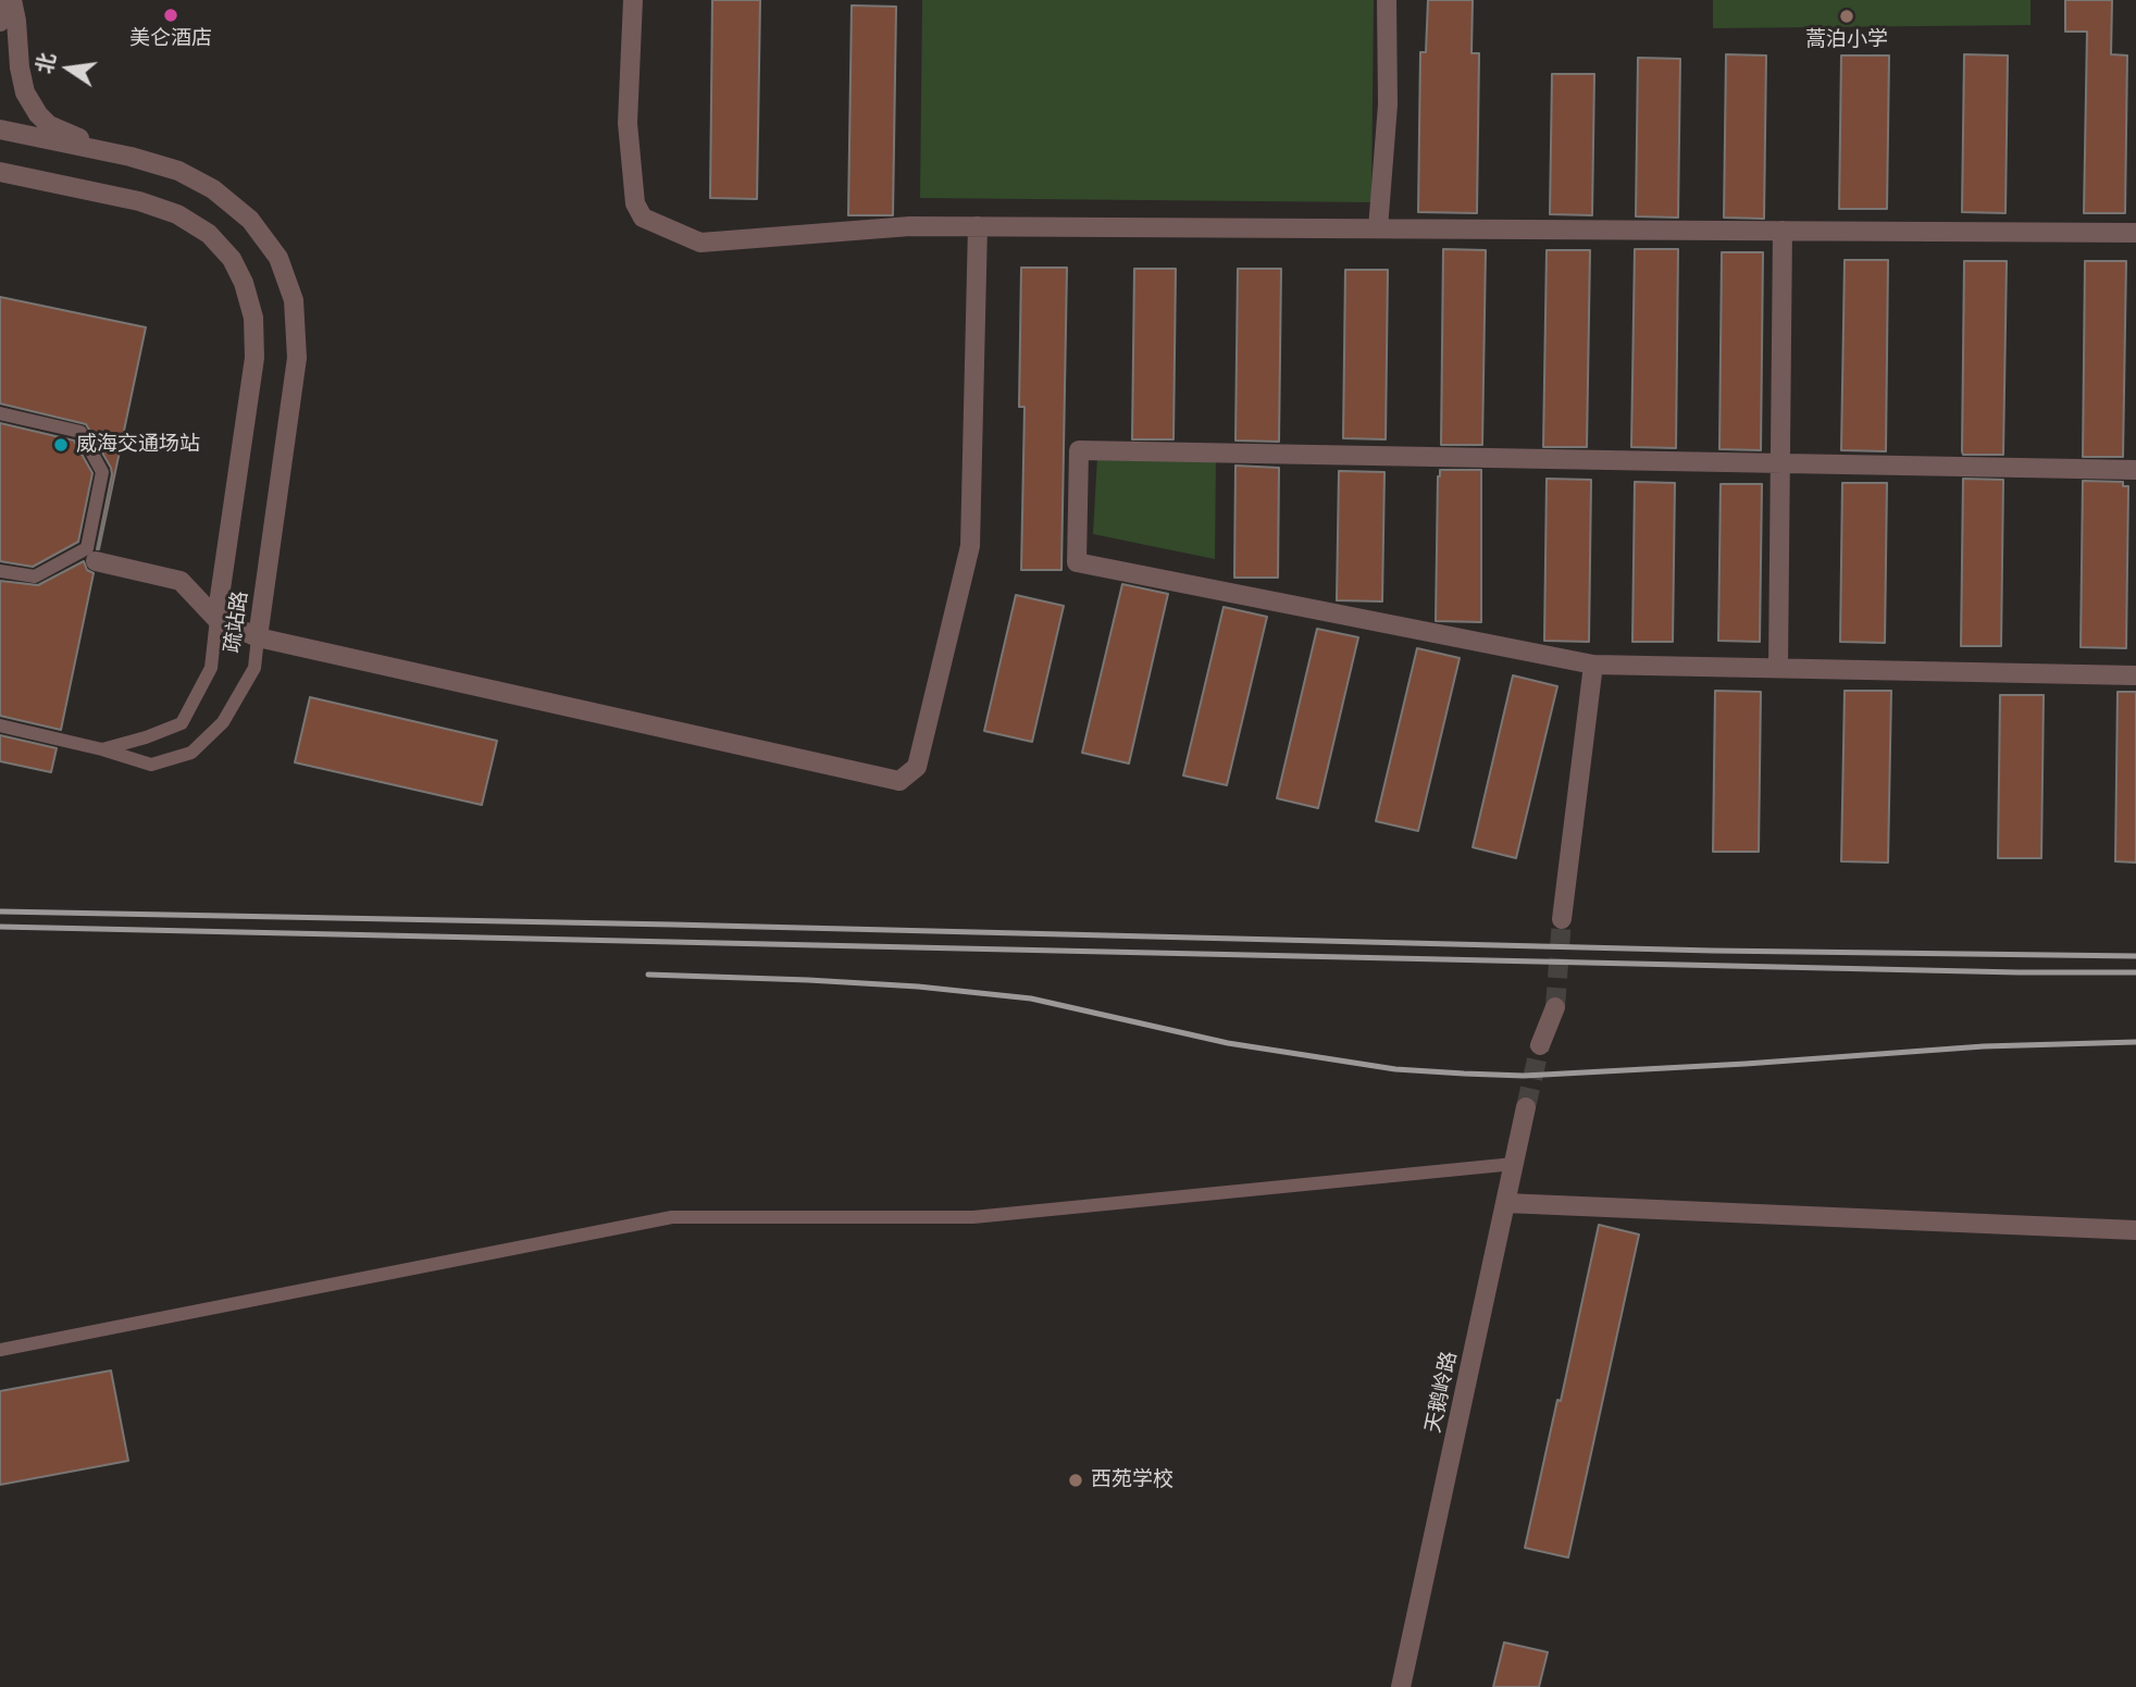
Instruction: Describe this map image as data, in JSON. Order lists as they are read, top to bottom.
{
  "streets": {
    "street": ["疏站路", "天鹅岭路"]
  },
  "places": [
    "美仑酒店",
    "蒿泊小学",
    "威海交通场站",
    "西苑学校"
  ],
  "north": "left"
}
